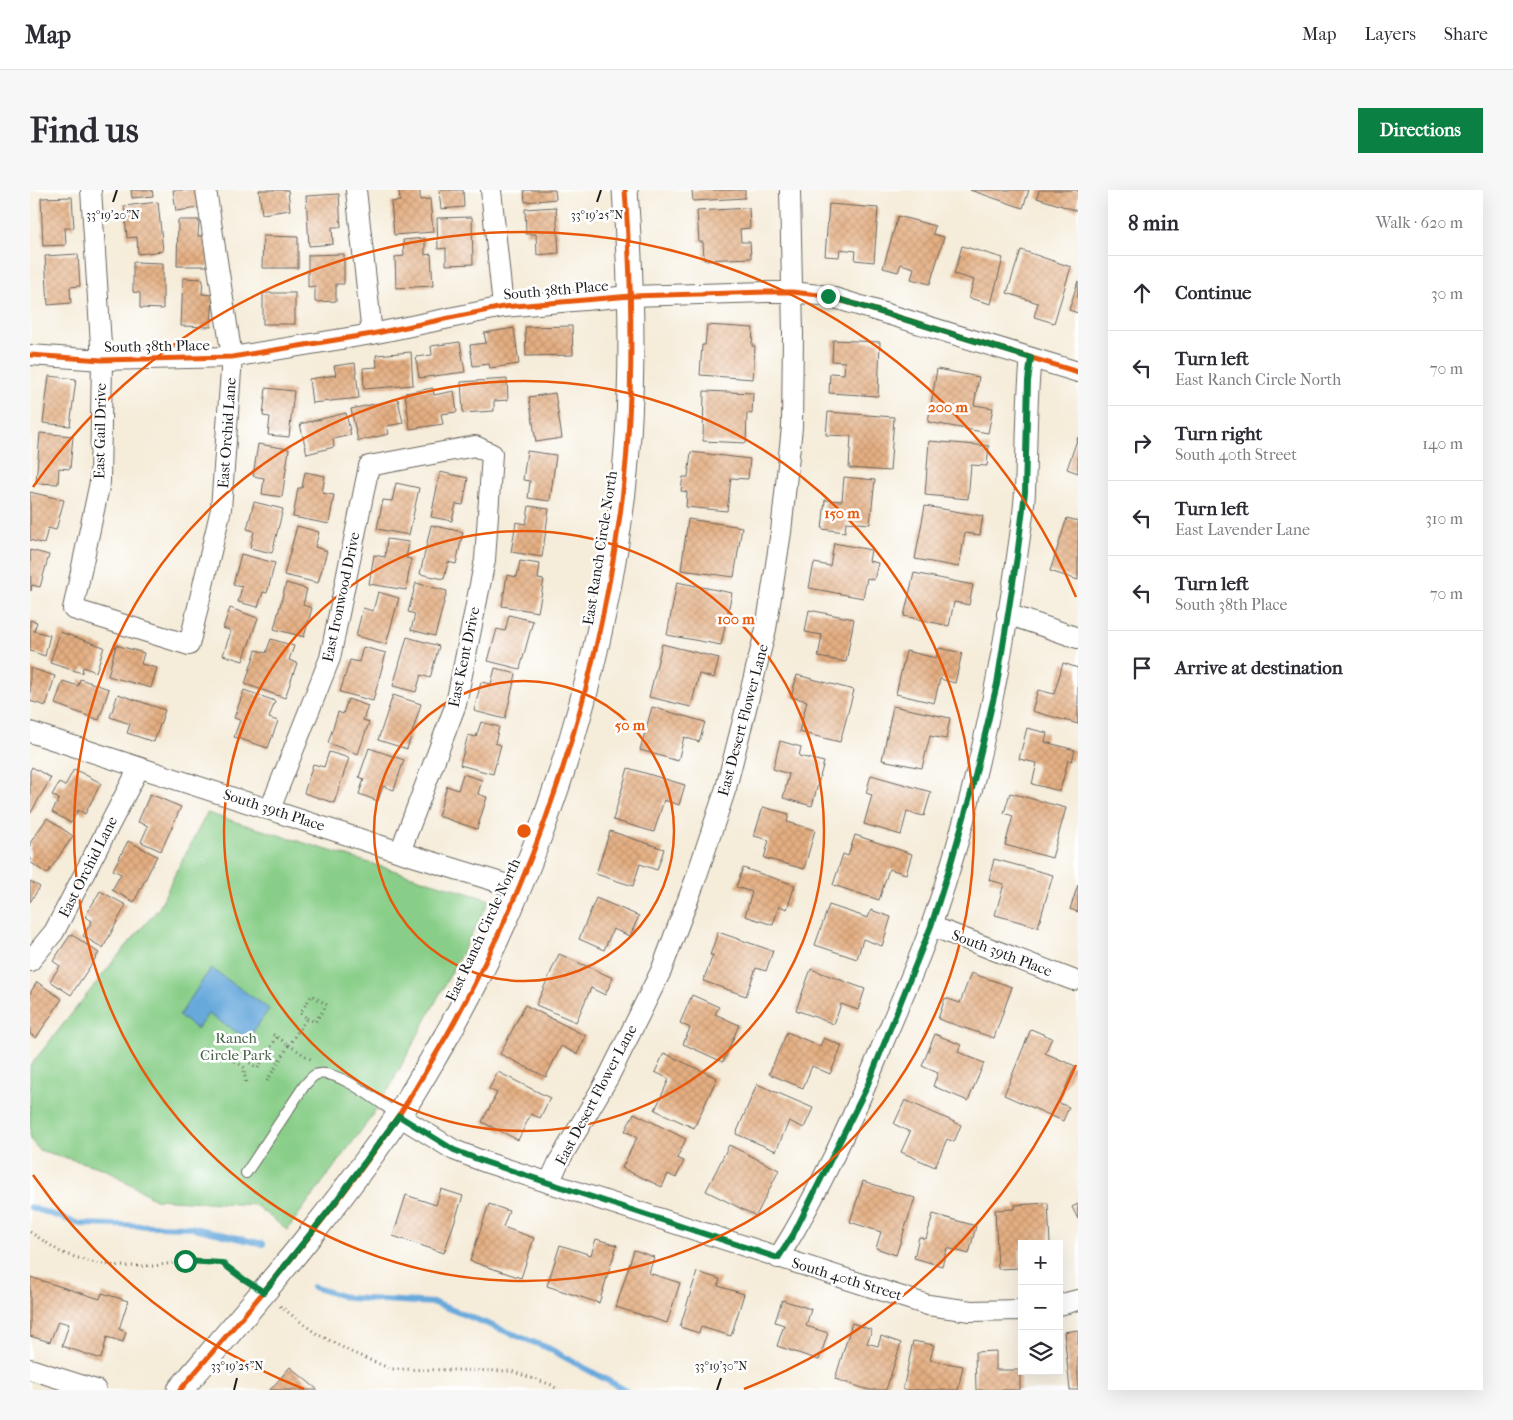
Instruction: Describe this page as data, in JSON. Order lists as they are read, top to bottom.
{
  "streets": {
    "street": [
      "South 38th Place",
      "East Gail Drive",
      "East Orchid Lane",
      "East Ranch Circle North",
      "East Ironwood Drive",
      "East Kent Drive",
      "East Desert Flower Lane",
      "South 39th Place",
      "South 40th Street"
    ]
  },
  "crossings": [
    ["South 38th Place", "East Gail Drive"],
    ["South 38th Place", "East Orchid Lane"],
    ["South 38th Place", "East Ranch Circle North"],
    ["South 38th Place", "East Desert Flower Lane"],
    ["East Gail Drive", "East Orchid Lane"],
    ["East Orchid Lane", "South 39th Place"],
    ["East Ranch Circle North", "South 39th Place"],
    ["East Ranch Circle North", "South 40th Street"],
    ["East Ironwood Drive", "East Kent Drive"],
    ["East Ironwood Drive", "South 39th Place"],
    ["East Kent Drive", "South 39th Place"],
    ["East Desert Flower Lane", "South 40th Street"]
  ],
  "parks": ["Ranch Circle Park"],
  "page": {
    "header": "Map",
    "nav": ["Map", "Layers", "Share"],
    "buttons": "Directions",
    "title": "Find us",
    "heading": ["8 min", "Walk · 620 m"],
    "list": [
      ["Continue", "30 m"],
      ["Turn left", "East Ranch Circle North", "70 m"],
      ["Turn right", "South 40th Street", "140 m"],
      ["Turn left", "East Lavender Lane", "310 m"],
      ["Turn left", "South 38th Place", "70 m"],
      "Arrive at destination"
    ],
    "map_buttons": ["+", "−"]
  },
  "coordinates": ["33°19'20\"N", "33°19'25\"N", "33°19'30\"N"],
  "rings": [
    "200 m",
    "150 m",
    "100 m",
    "50 m"
  ]
}
